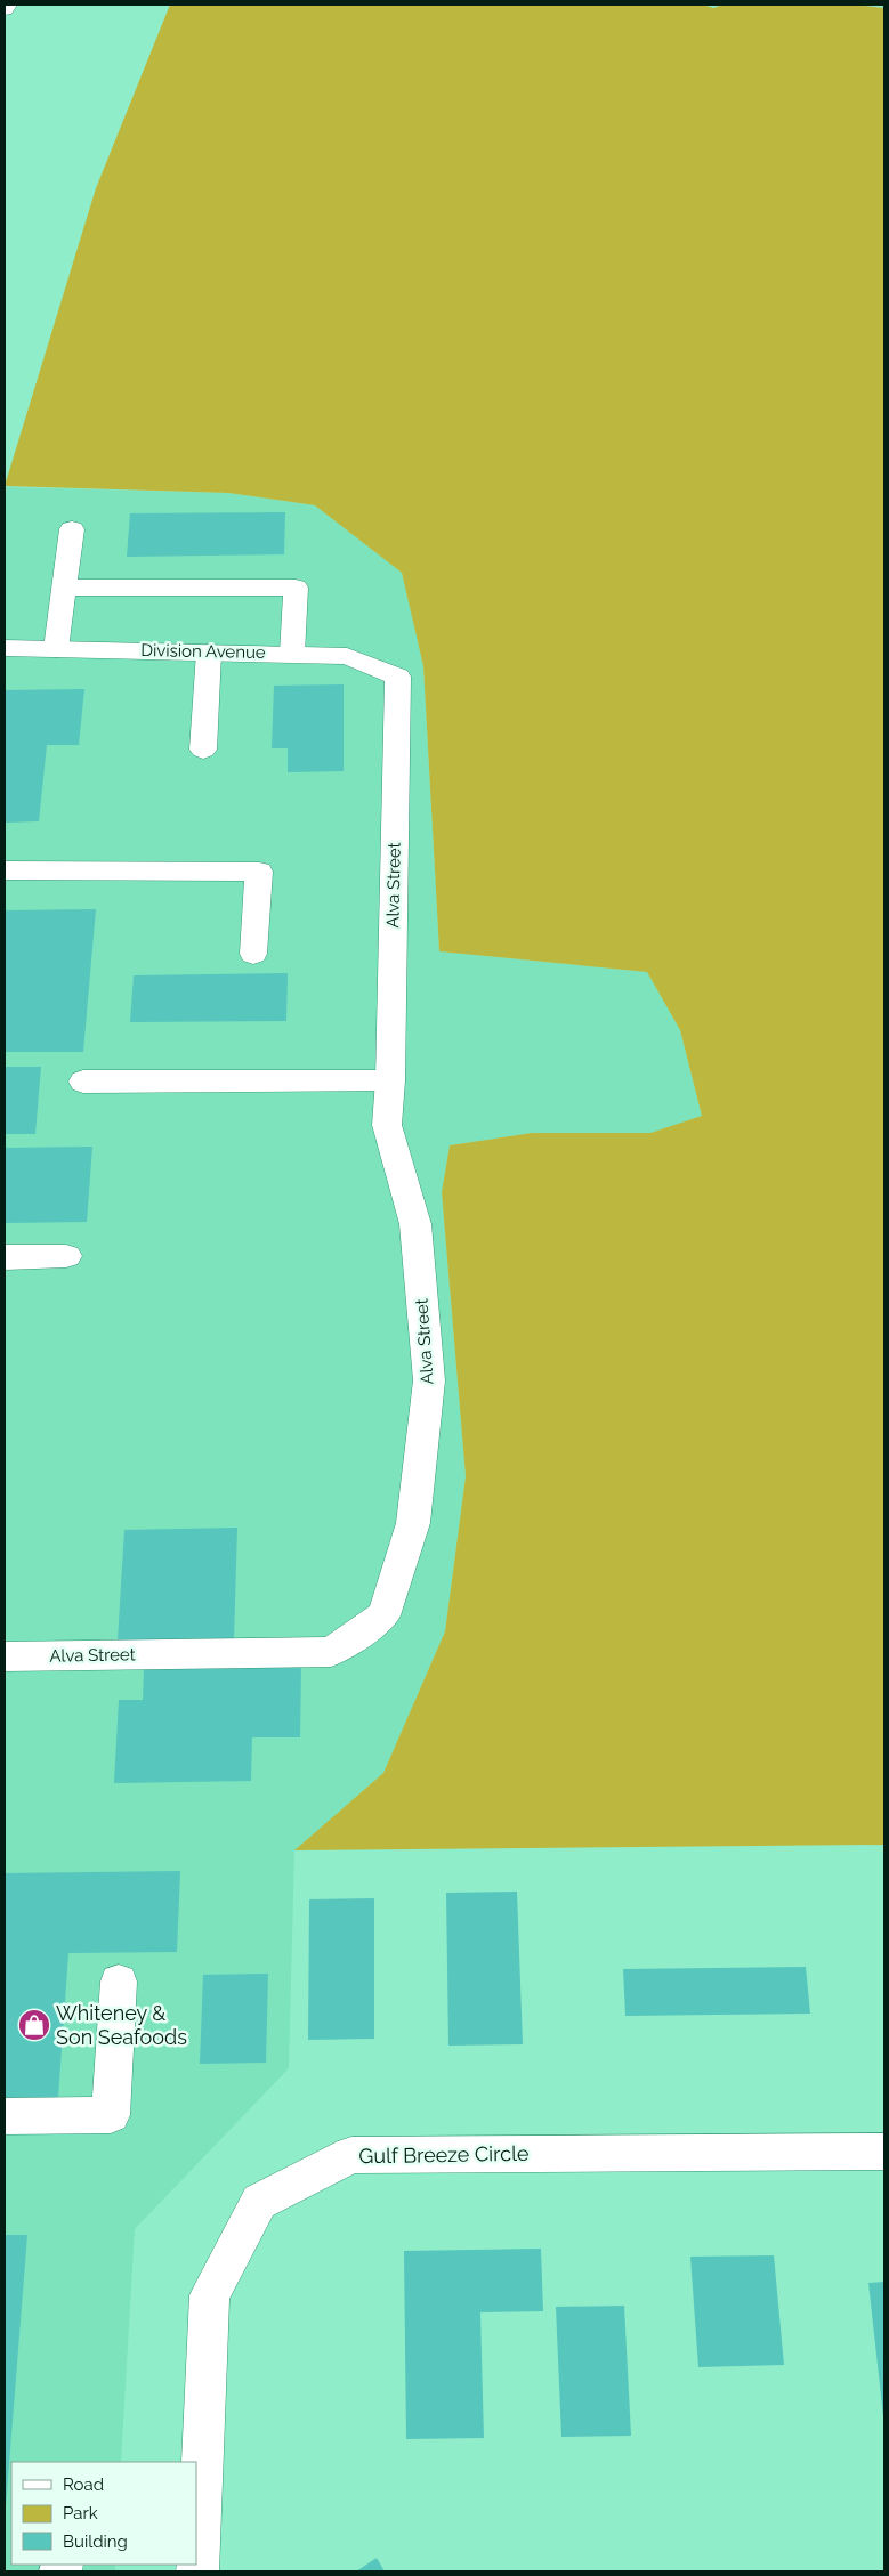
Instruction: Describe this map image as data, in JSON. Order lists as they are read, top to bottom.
{
  "streets": {
    "main road": ["Division Avenue", "Alva Street", "Gulf Breeze Circle"]
  },
  "crossings": [
    ["Division Avenue", "Alva Street"]
  ],
  "places": {
    "shop": ["Whiteney & Son Seafoods"]
  },
  "legend": ["Road", "Park", "Building"]
}
